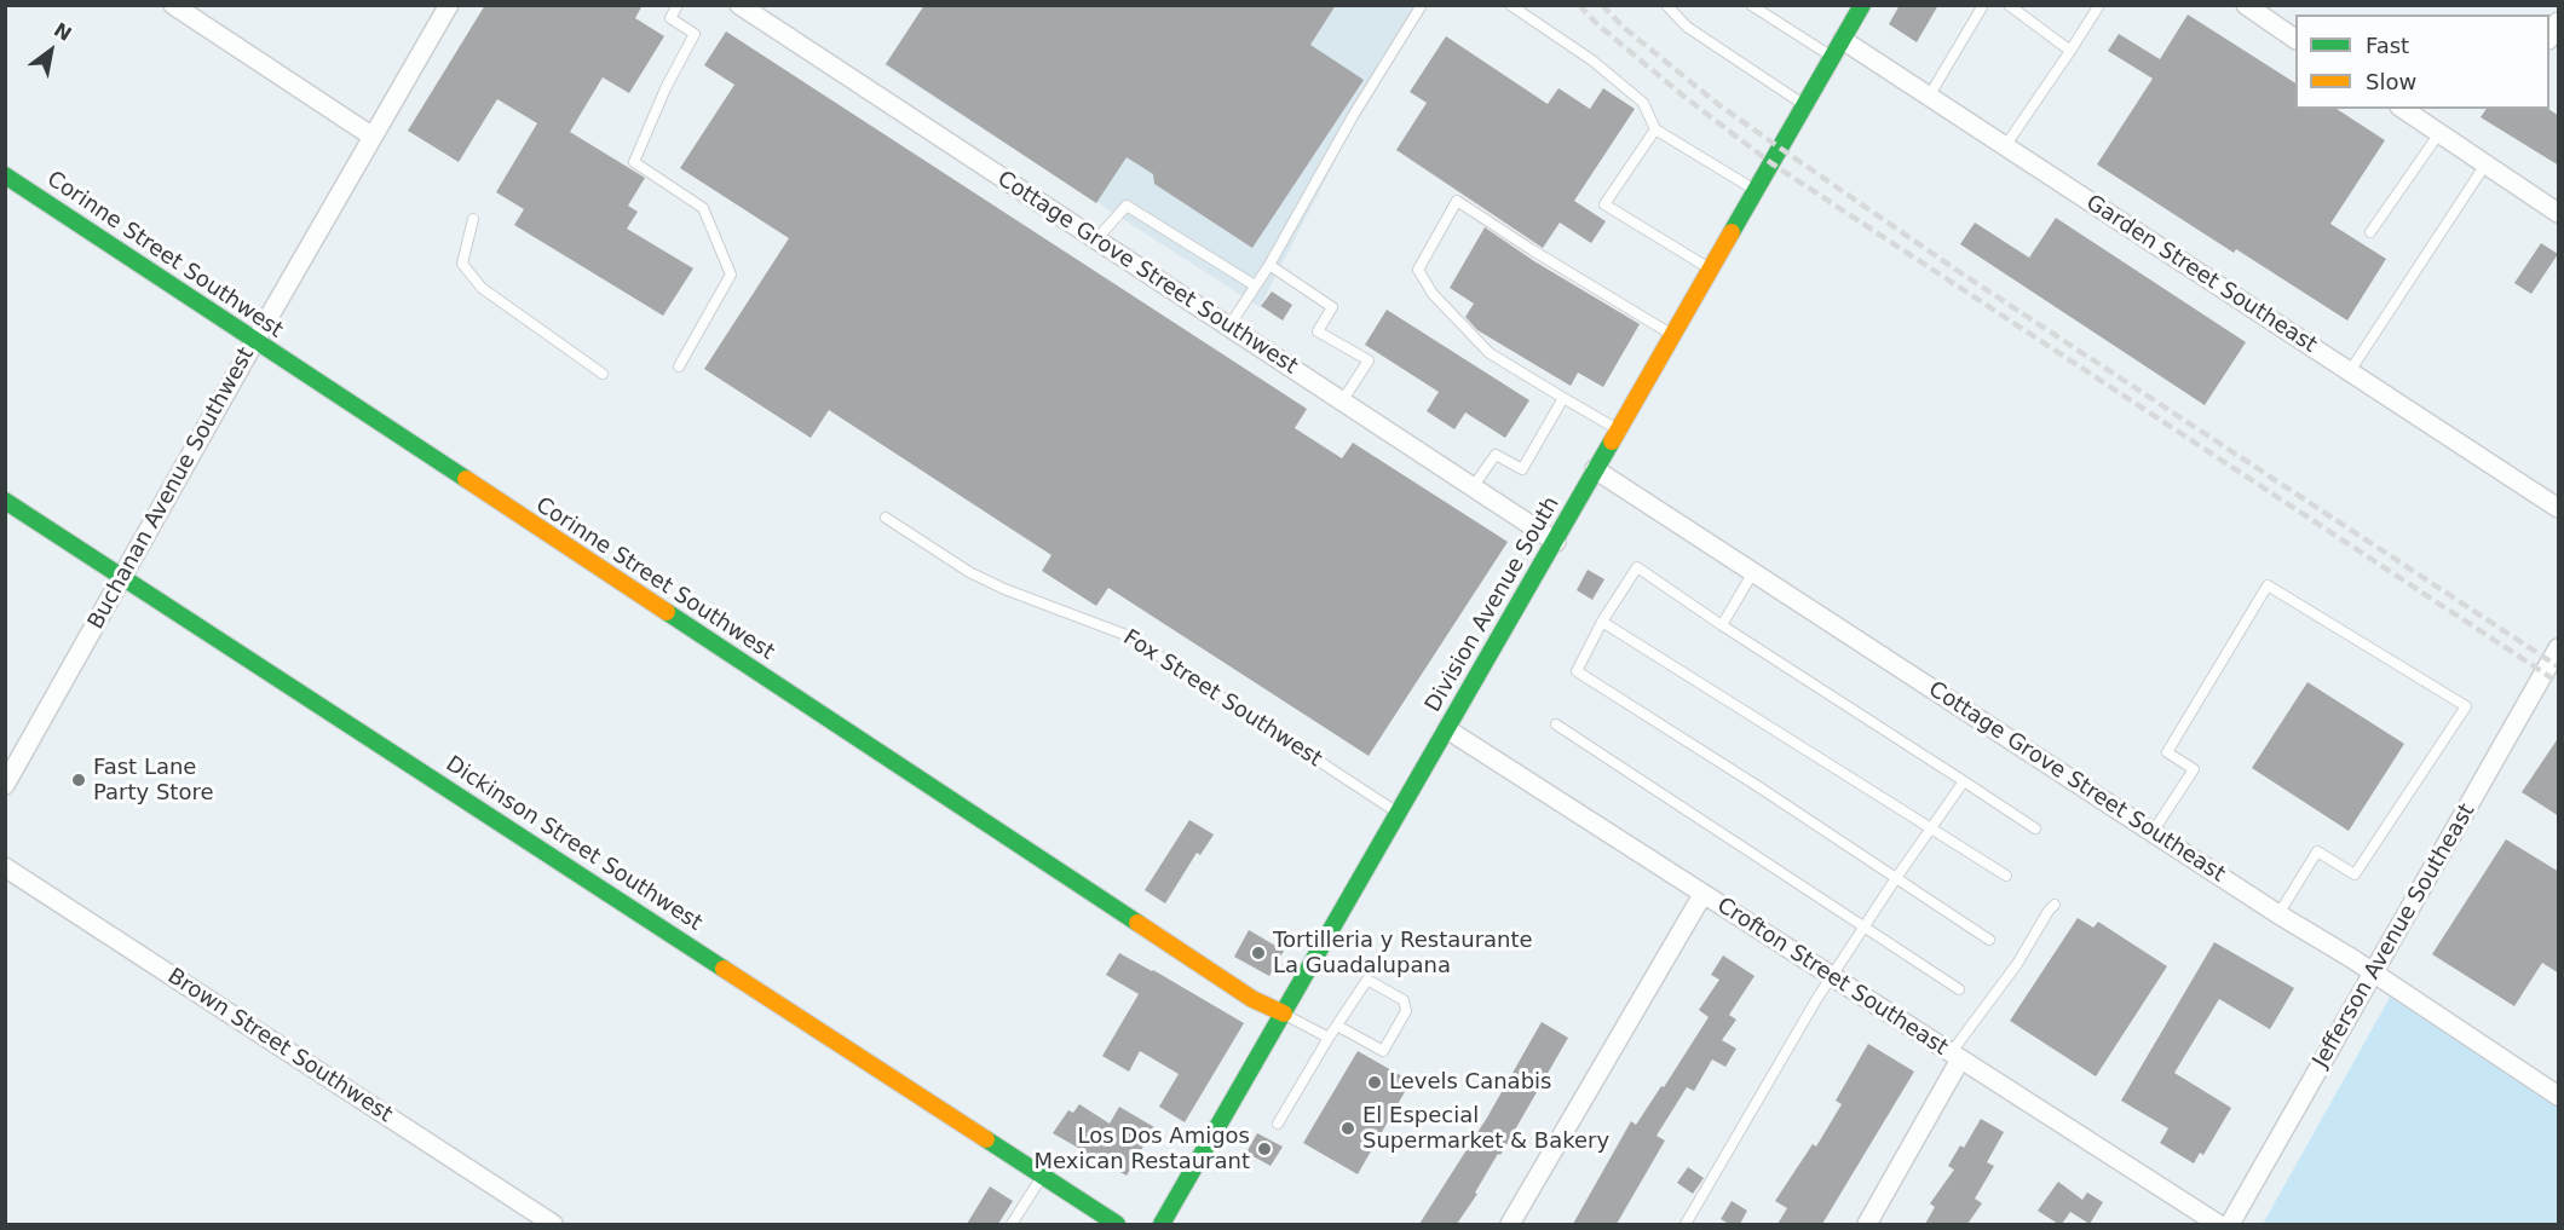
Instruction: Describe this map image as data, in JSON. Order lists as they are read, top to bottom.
{
  "streets": {
    "street": [
      "Corinne Street Southwest",
      "Cottage Grove Street Southwest",
      "Garden Street Southeast",
      "Buchanan Avenue Southwest",
      "Division Avenue South",
      "Cottage Grove Street Southeast",
      "Dickinson Street Southwest",
      "Jefferson Avenue Southeast",
      "Crofton Street Southeast",
      "Brown Street Southwest"
    ],
    "lane": ["Fox Street Southwest"]
  },
  "crossings": [
    ["Corinne Street Southwest", "Buchanan Avenue Southwest"],
    ["Corinne Street Southwest", "Division Avenue South"],
    ["Cottage Grove Street Southwest", "Division Avenue South"],
    ["Garden Street Southeast", "Division Avenue South"],
    ["Buchanan Avenue Southwest", "Dickinson Street Southwest"],
    ["Division Avenue South", "Fox Street Southwest"],
    ["Division Avenue South", "Cottage Grove Street Southeast"],
    ["Division Avenue South", "Crofton Street Southeast"],
    ["Cottage Grove Street Southeast", "Jefferson Avenue Southeast"]
  ],
  "places": [
    "Fast Lane Party Store",
    "Tortilleria y Restaurante La Guadalupana",
    "Levels Canabis",
    "El Especial Supermarket & Bakery",
    "Los Dos Amigos Mexican Restaurant"
  ],
  "legend": ["Fast", "Slow"],
  "north": "top right"
}
